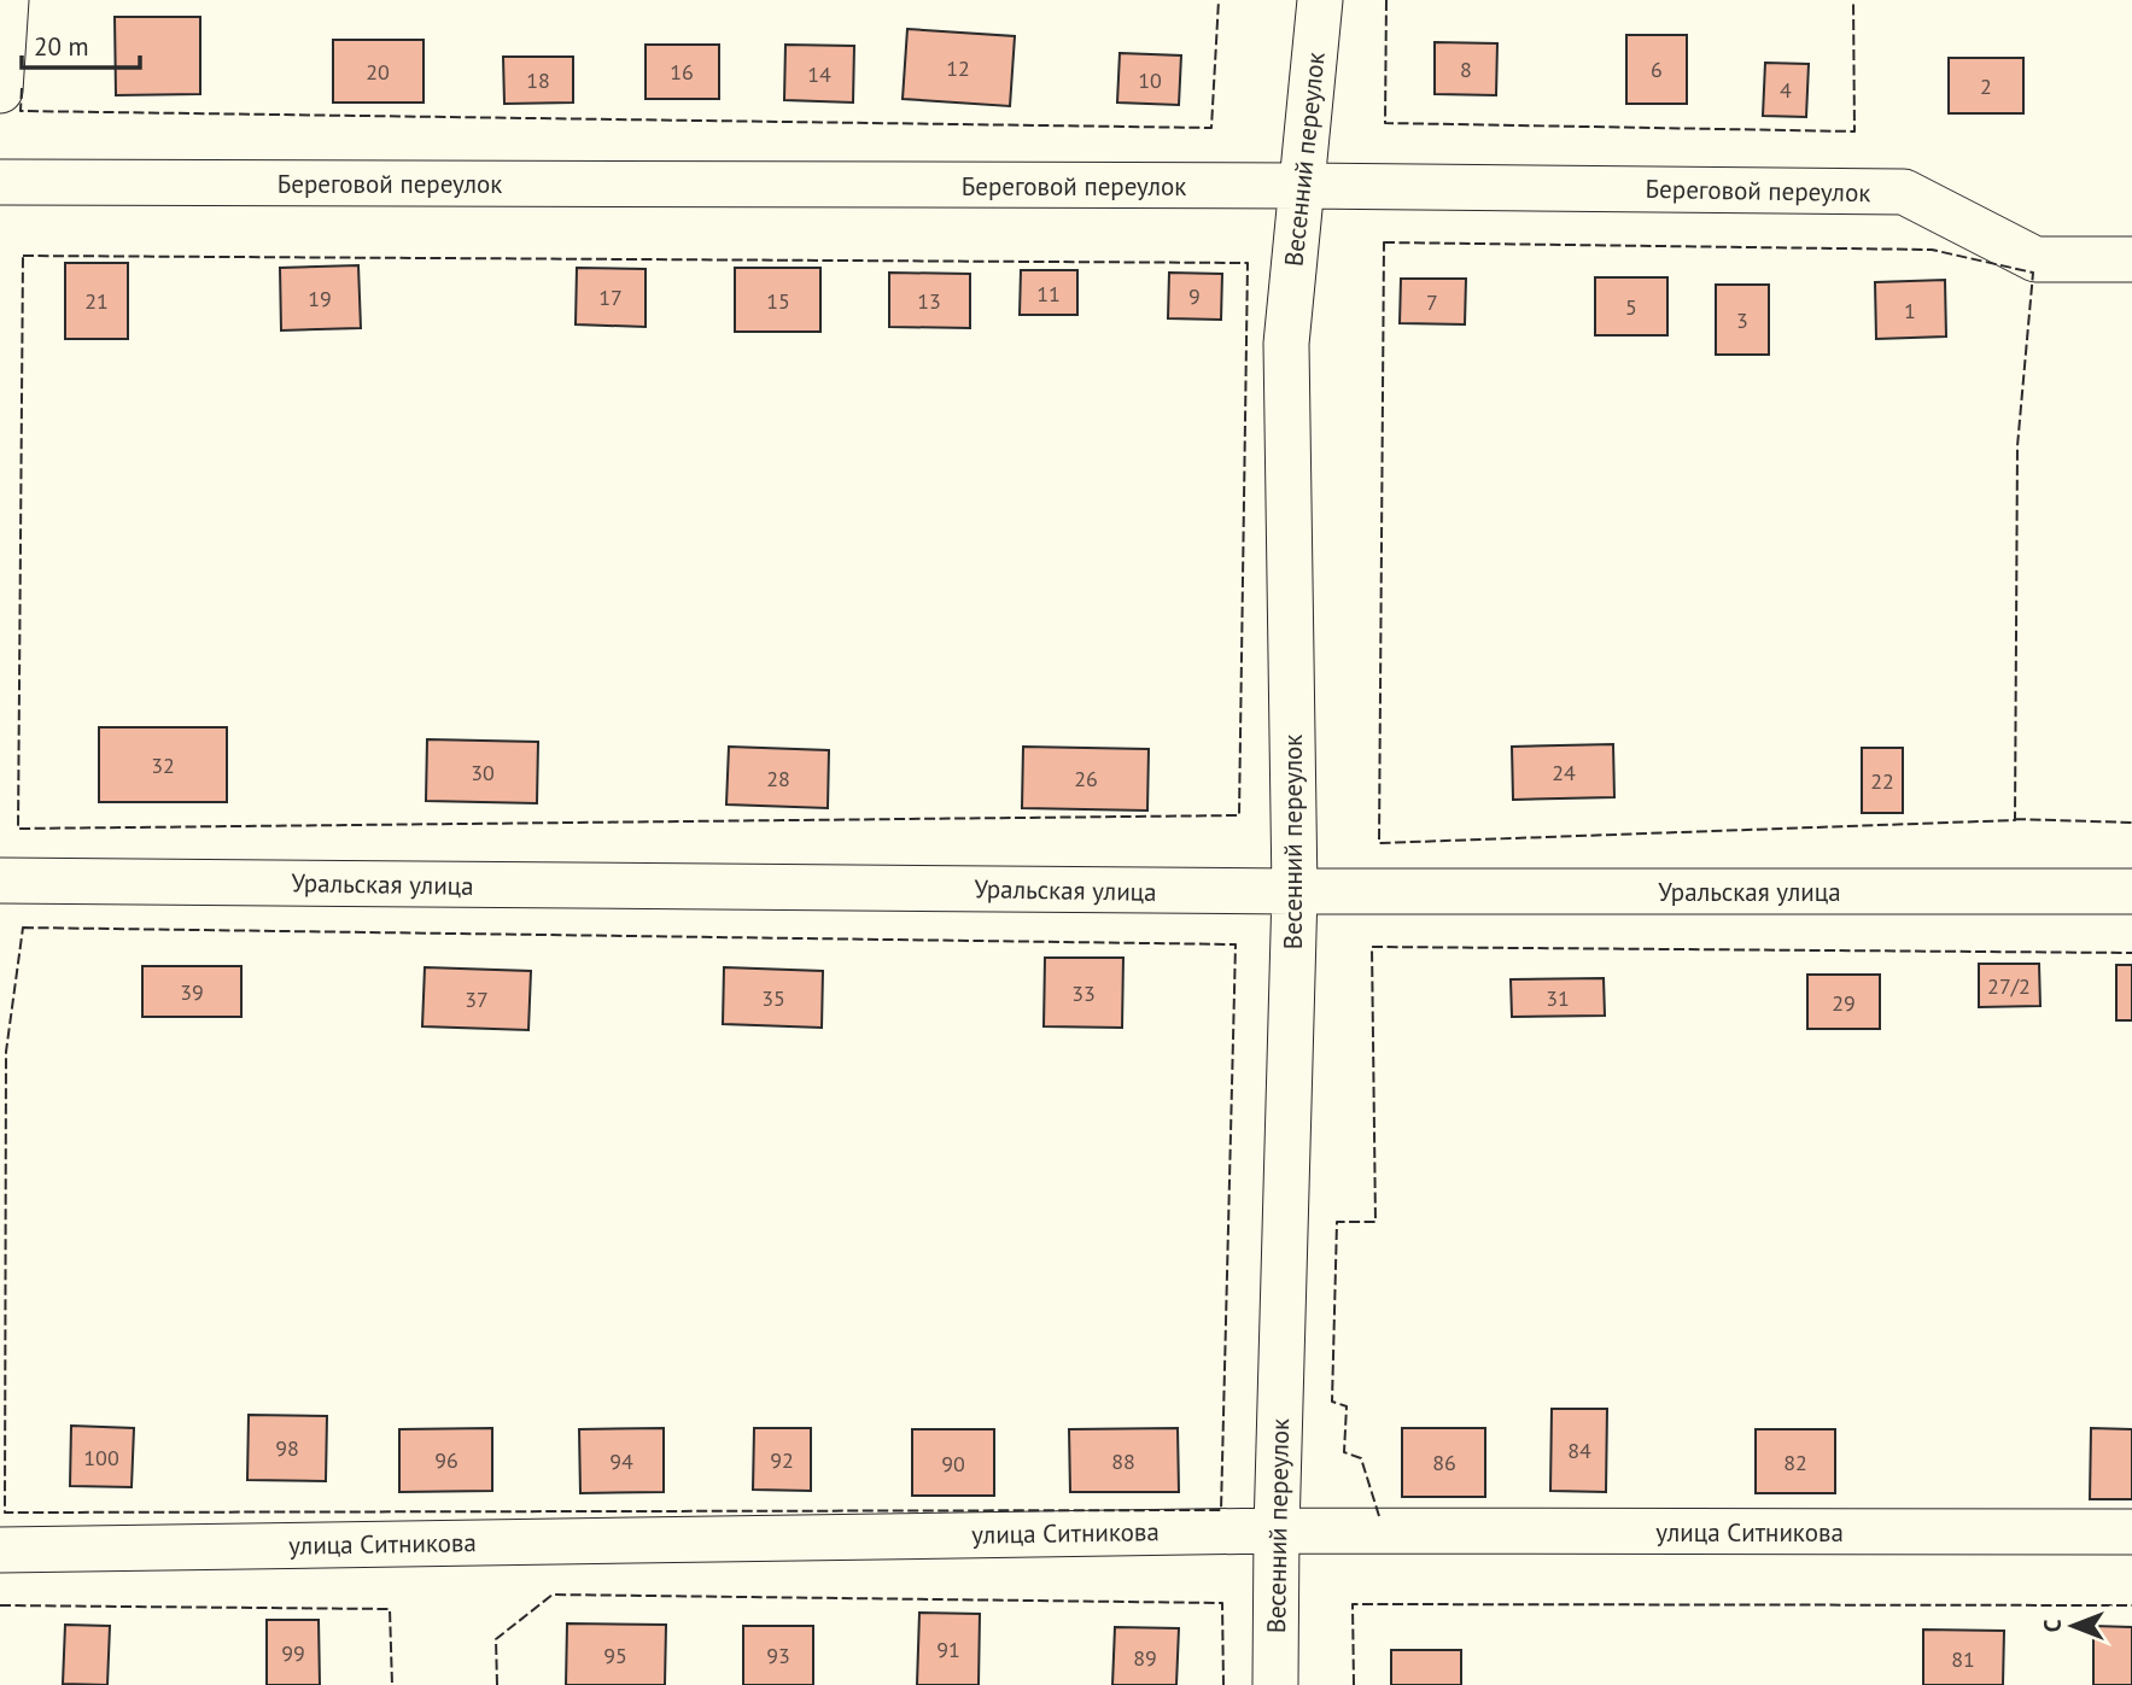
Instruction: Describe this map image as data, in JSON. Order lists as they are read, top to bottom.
{
  "streets": {
    "street": [
      "Весенний переулок",
      "Береговой переулок",
      "Уральская улица",
      "улица Ситникова"
    ]
  },
  "crossings": [
    ["Весенний переулок", "Береговой переулок"],
    ["Весенний переулок", "Уральская улица"],
    ["Весенний переулок", "улица Ситникова"]
  ],
  "house_numbers": [
    "12",
    "8",
    "6",
    "20",
    "16",
    "14",
    "18",
    "10",
    "2",
    "4",
    "11",
    "9",
    "17",
    "19",
    "21",
    "15",
    "13",
    "7",
    "5",
    "1",
    "3",
    "32",
    "30",
    "24",
    "28",
    "26",
    "22",
    "27/2",
    "39",
    "33",
    "35",
    "31",
    "37",
    "29",
    "98",
    "84",
    "100",
    "96",
    "92",
    "94",
    "88",
    "86",
    "82",
    "90",
    "91",
    "99",
    "95",
    "93",
    "89",
    "81"
  ],
  "scale_bar": "20 m",
  "north": "left"
}
